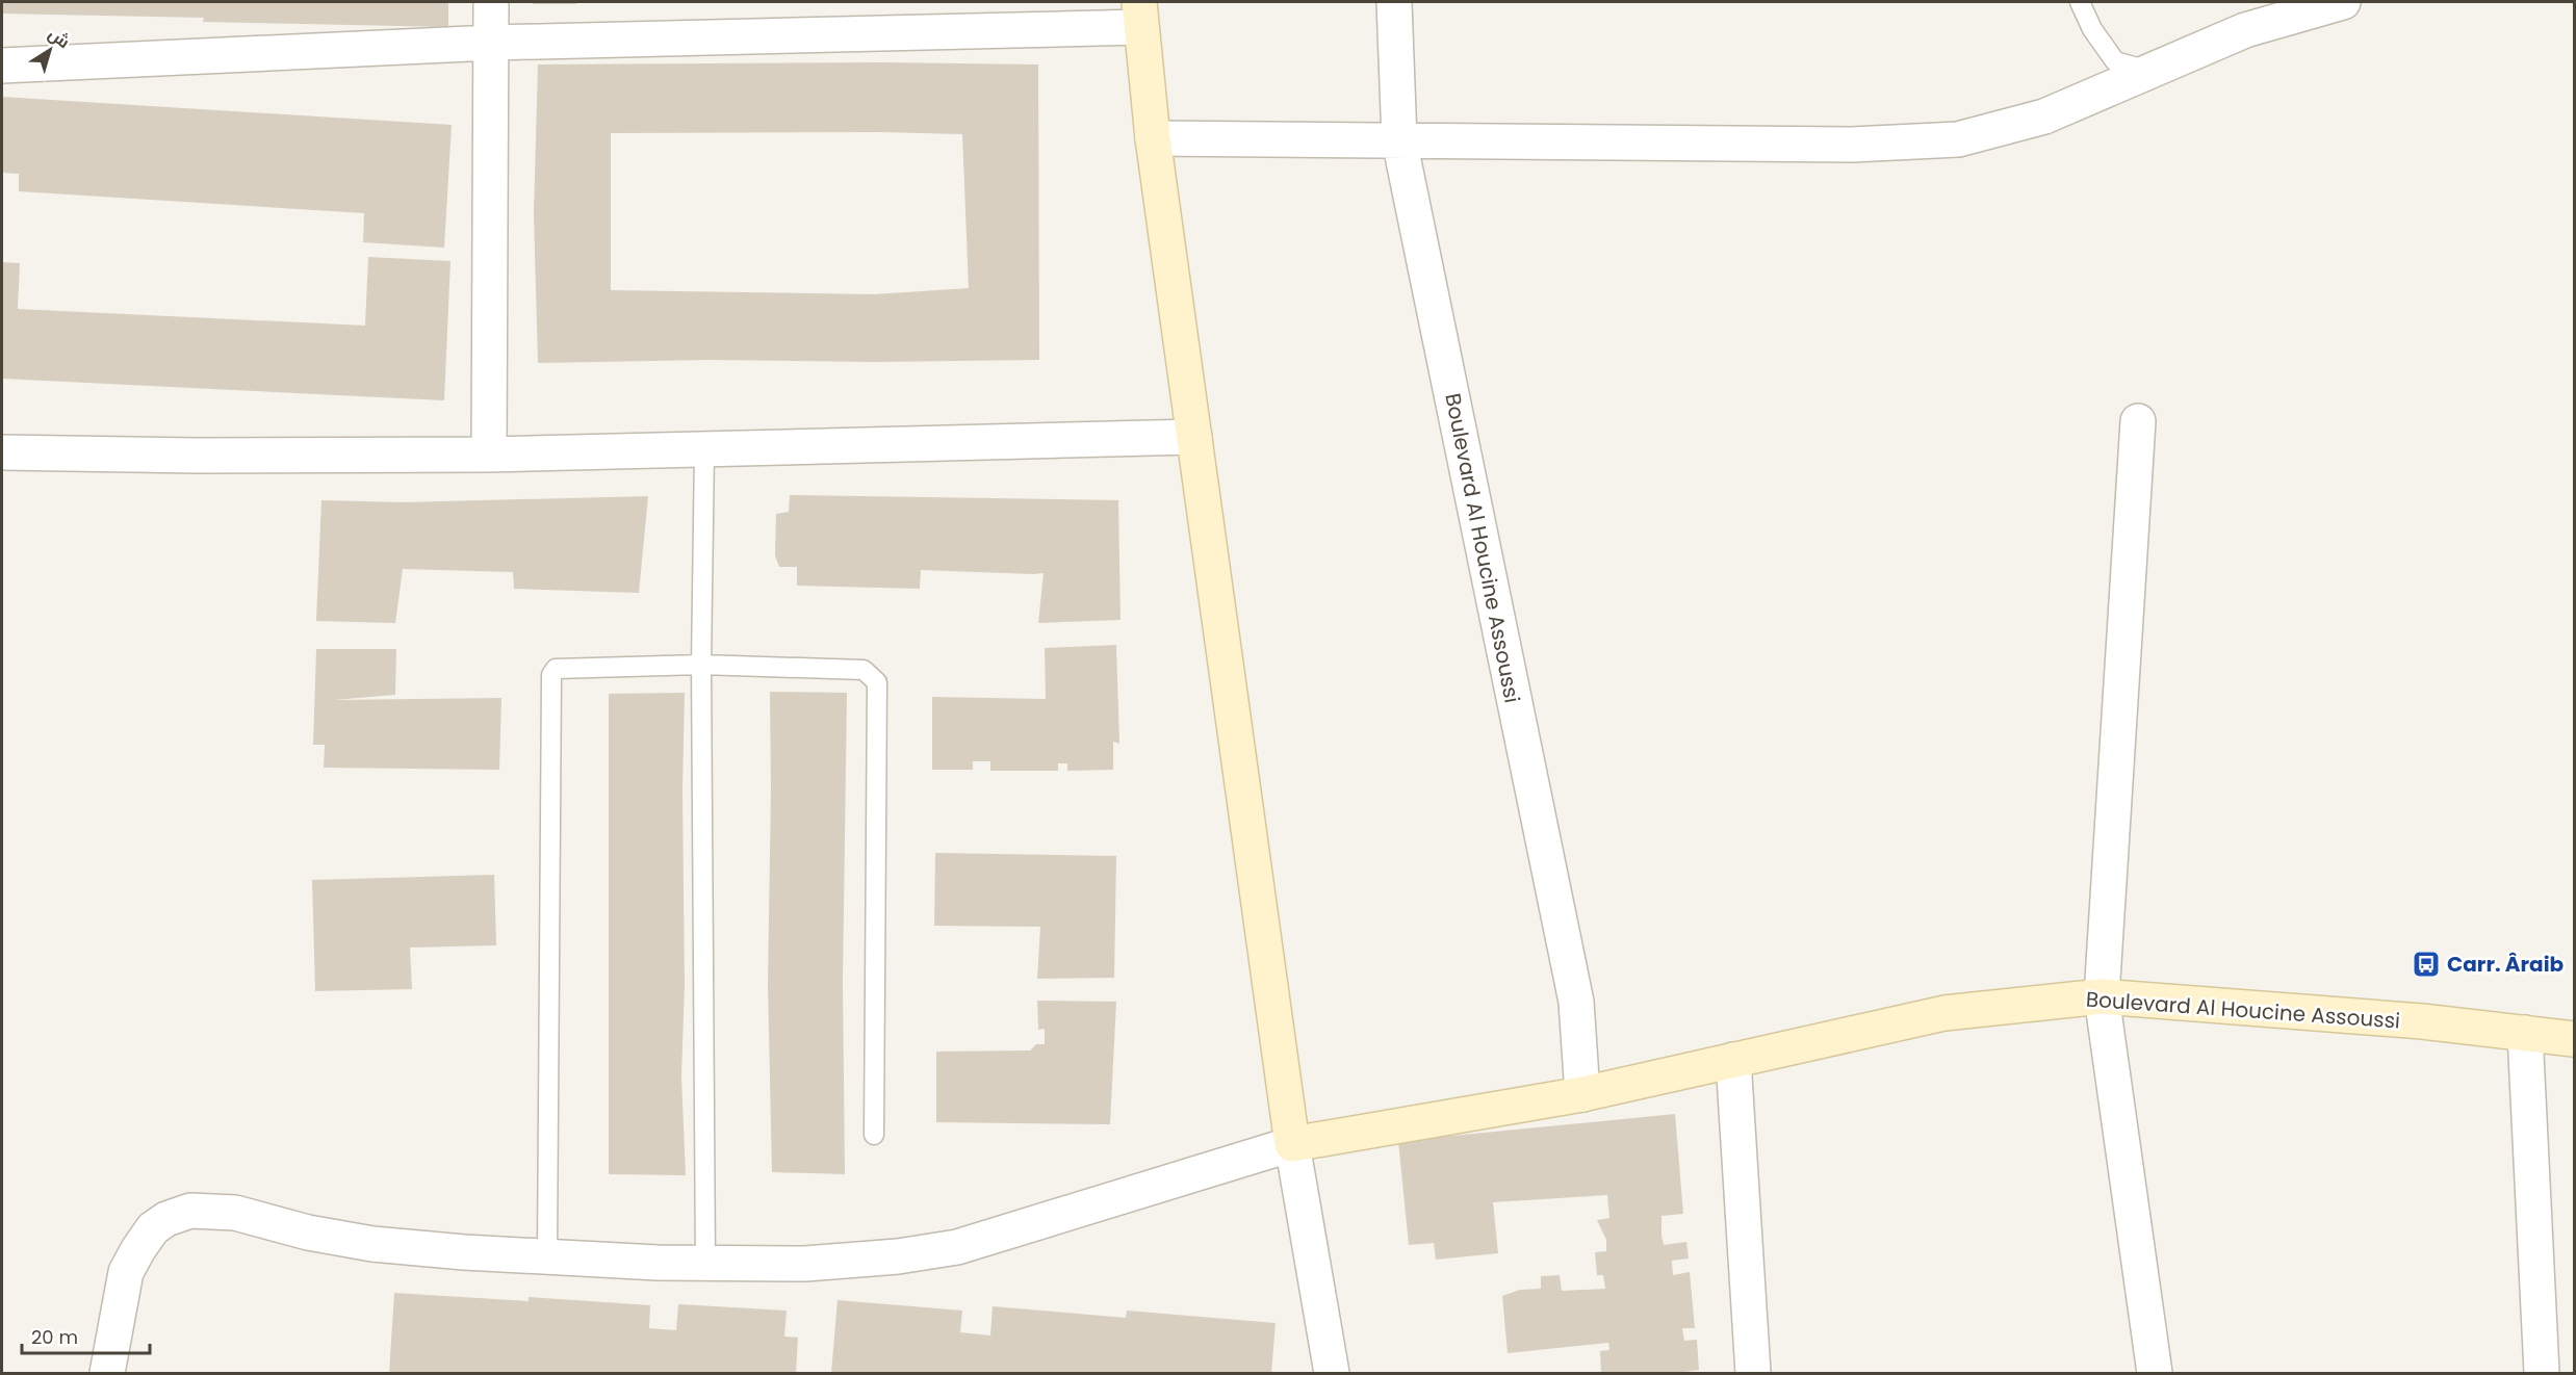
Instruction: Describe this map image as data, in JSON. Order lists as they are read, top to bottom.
{
  "streets": {
    "street": ["Boulevard Al Houcine Assoussi"]
  },
  "places": {
    "bus stop": ["Carr. Âraib"]
  },
  "scale_bar": "20 m",
  "north": "top right"
}
